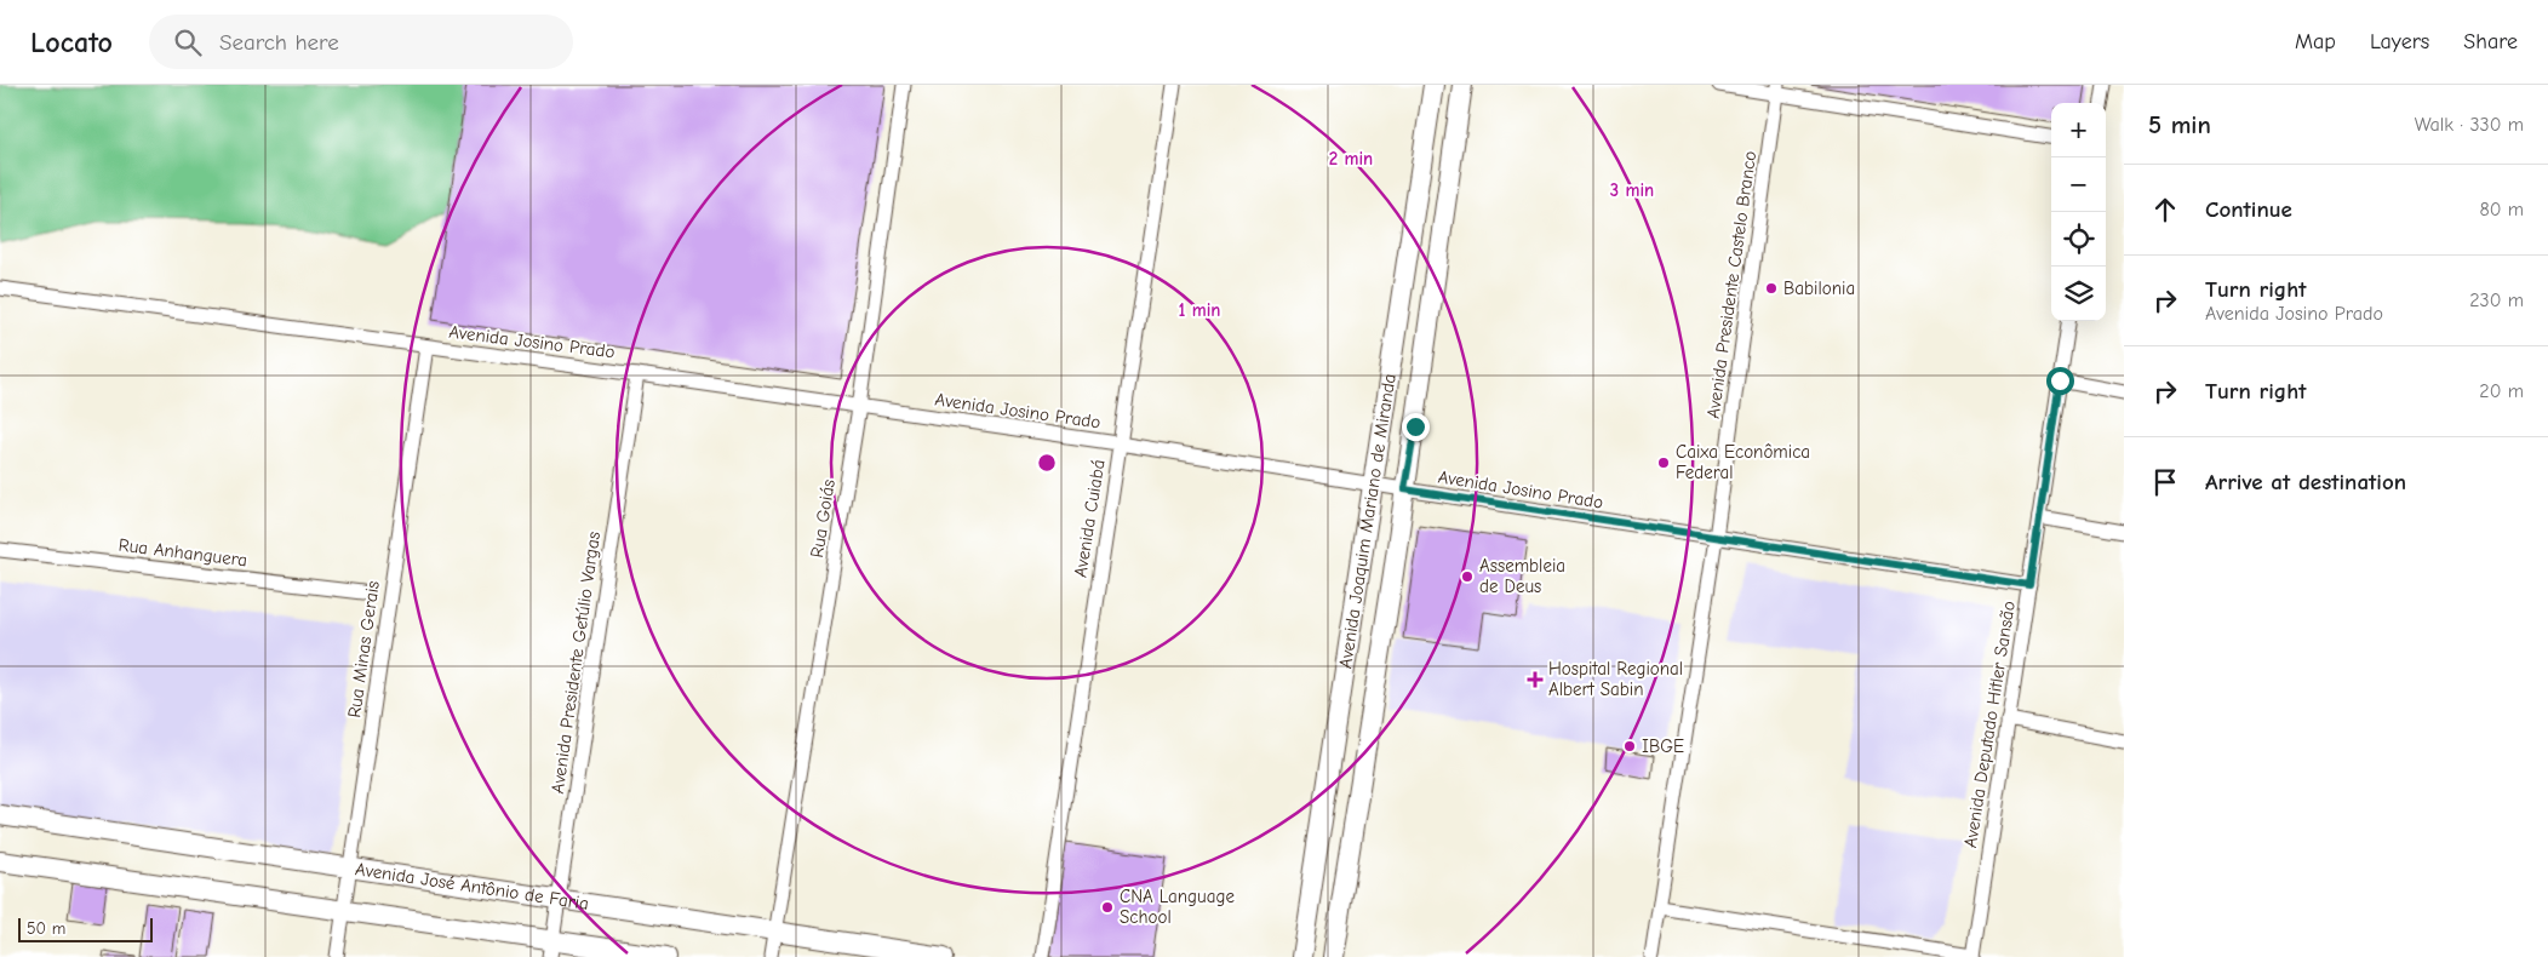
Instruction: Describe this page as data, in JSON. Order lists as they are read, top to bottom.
{
  "streets": {
    "street": [
      "Avenida Presidente Castelo Branco",
      "Avenida Josino Prado",
      "Rua Goiás",
      "Avenida Cuiabá",
      "Avenida Joaquim Mariano de Miranda",
      "Rua Anhanguera",
      "Rua Minas Gerais",
      "Avenida Presidente Getúlio Vargas",
      "Avenida Deputado Hitler Sansão",
      "Avenida José Antônio de Faria"
    ]
  },
  "crossings": [
    ["Avenida Presidente Castelo Branco", "Avenida Josino Prado"],
    ["Avenida Josino Prado", "Rua Goiás"],
    ["Avenida Josino Prado", "Avenida Cuiabá"],
    ["Avenida Josino Prado", "Avenida Joaquim Mariano de Miranda"],
    ["Avenida Josino Prado", "Rua Minas Gerais"],
    ["Avenida Josino Prado", "Avenida Presidente Getúlio Vargas"],
    ["Avenida Josino Prado", "Avenida Deputado Hitler Sansão"],
    ["Rua Goiás", "Avenida José Antônio de Faria"],
    ["Rua Minas Gerais", "Avenida José Antônio de Faria"],
    ["Avenida Presidente Getúlio Vargas", "Avenida José Antônio de Faria"]
  ],
  "places": {
    "other": [
      "Babilonia",
      "Caixa Econômica Federal",
      "Assembleia de Deus",
      "IBGE",
      "CNA Language School"
    ],
    "health": ["Hospital Regional Albert Sabin"]
  },
  "scale_bar": "50 m",
  "page": {
    "header": "Locato",
    "search": "Search here",
    "nav": ["Map", "Layers", "Share"],
    "heading": ["5 min", "Walk · 330 m"],
    "map_buttons": ["+", "−"],
    "list": [
      ["Continue", "80 m"],
      ["Turn right", "Avenida Josino Prado", "230 m"],
      ["Turn right", "20 m"],
      "Arrive at destination"
    ],
    "scale": "50 m"
  },
  "rings": ["2 min", "3 min", "1 min"]
}
